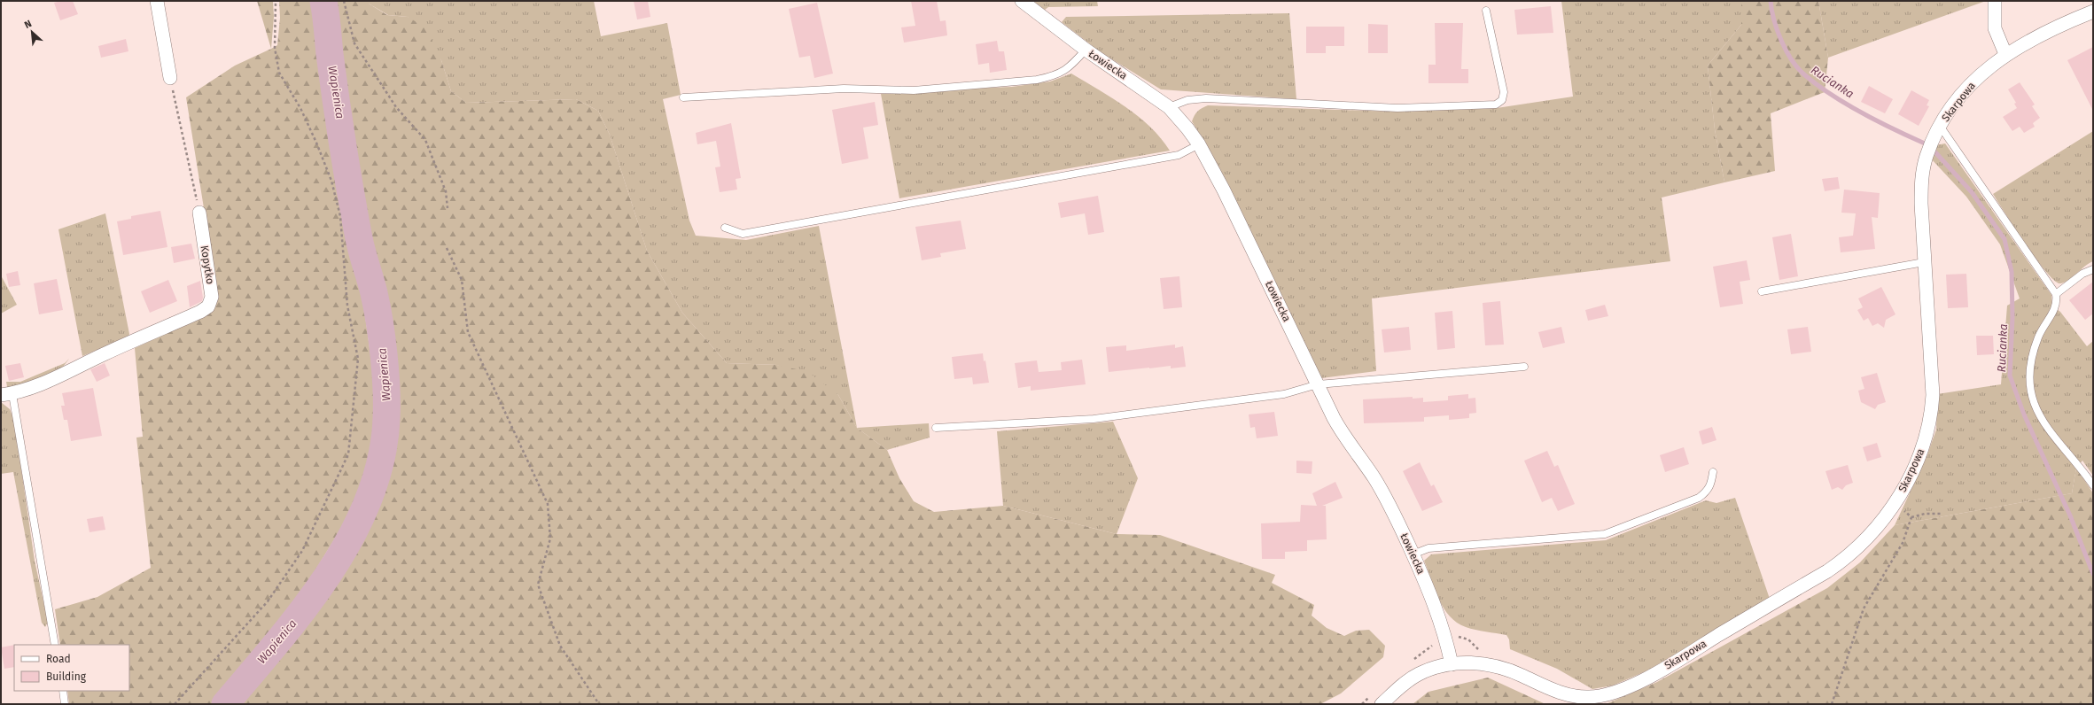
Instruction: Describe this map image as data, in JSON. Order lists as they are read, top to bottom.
{
  "streets": {
    "street": ["Łowiecka", "Skarpowa", "Kopytko"]
  },
  "crossings": [
    ["Łowiecka", "Skarpowa"]
  ],
  "water": ["Rucianka", "Wapienica"],
  "legend": ["Road", "Building"],
  "north": "top left"
}
